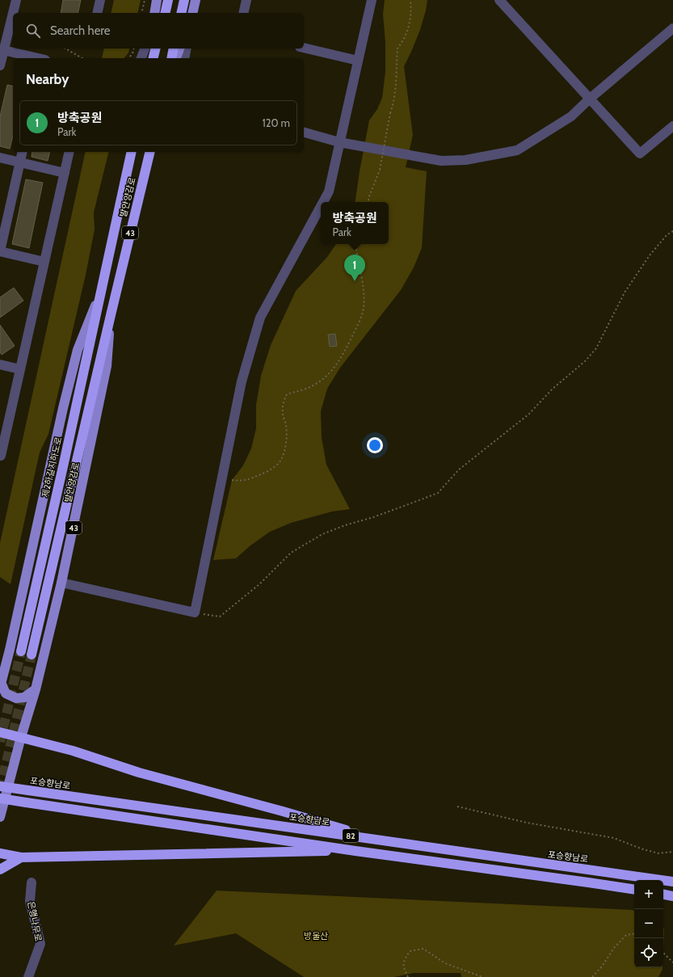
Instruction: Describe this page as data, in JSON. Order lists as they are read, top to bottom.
{
  "streets": {
    "highway": [
      "발안양감로",
      "43",
      "제2하길지하도로",
      "포승향남로",
      "82"
    ],
    "street": ["은행나무로"]
  },
  "crossings": [
    ["발안양감로", "제2하길지하도로"]
  ],
  "parks": ["방울산"],
  "page": {
    "search": "Search here",
    "heading": "Nearby",
    "list": [
      {
        "mark": "1",
        "name": "방축공원",
        "note": "Park",
        "value": "120 m"
      }
    ],
    "popup": ["방축공원", "Park"],
    "pins": "1",
    "map_buttons": ["+", "−"]
  }
}
